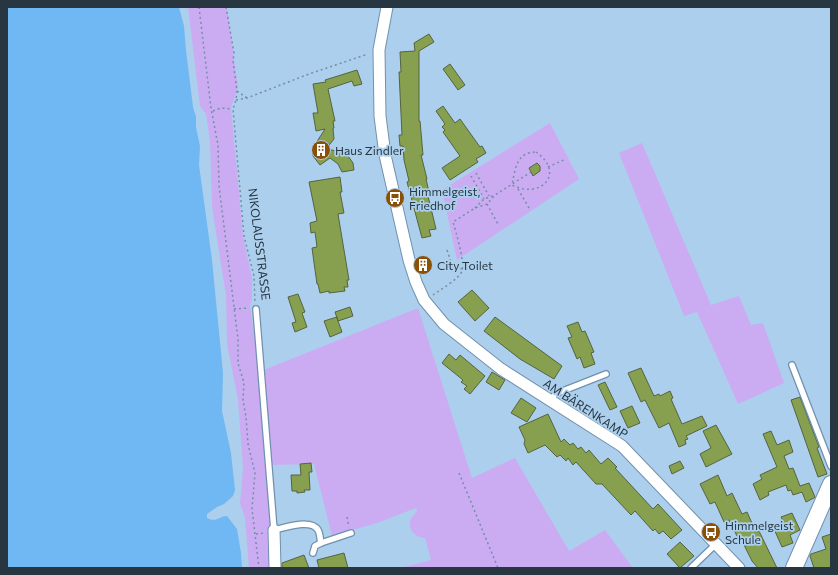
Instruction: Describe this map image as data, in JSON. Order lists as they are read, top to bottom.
{
  "streets": {
    "street": ["NIKOLAUSSTRASSE", "AM BÄRENKAMP"]
  },
  "places": {
    "building": ["Haus Zindler", "City Toilet"],
    "bus stop": ["Himmelgeist, Friedhof", "Himmelgeist Schule"]
  }
}
